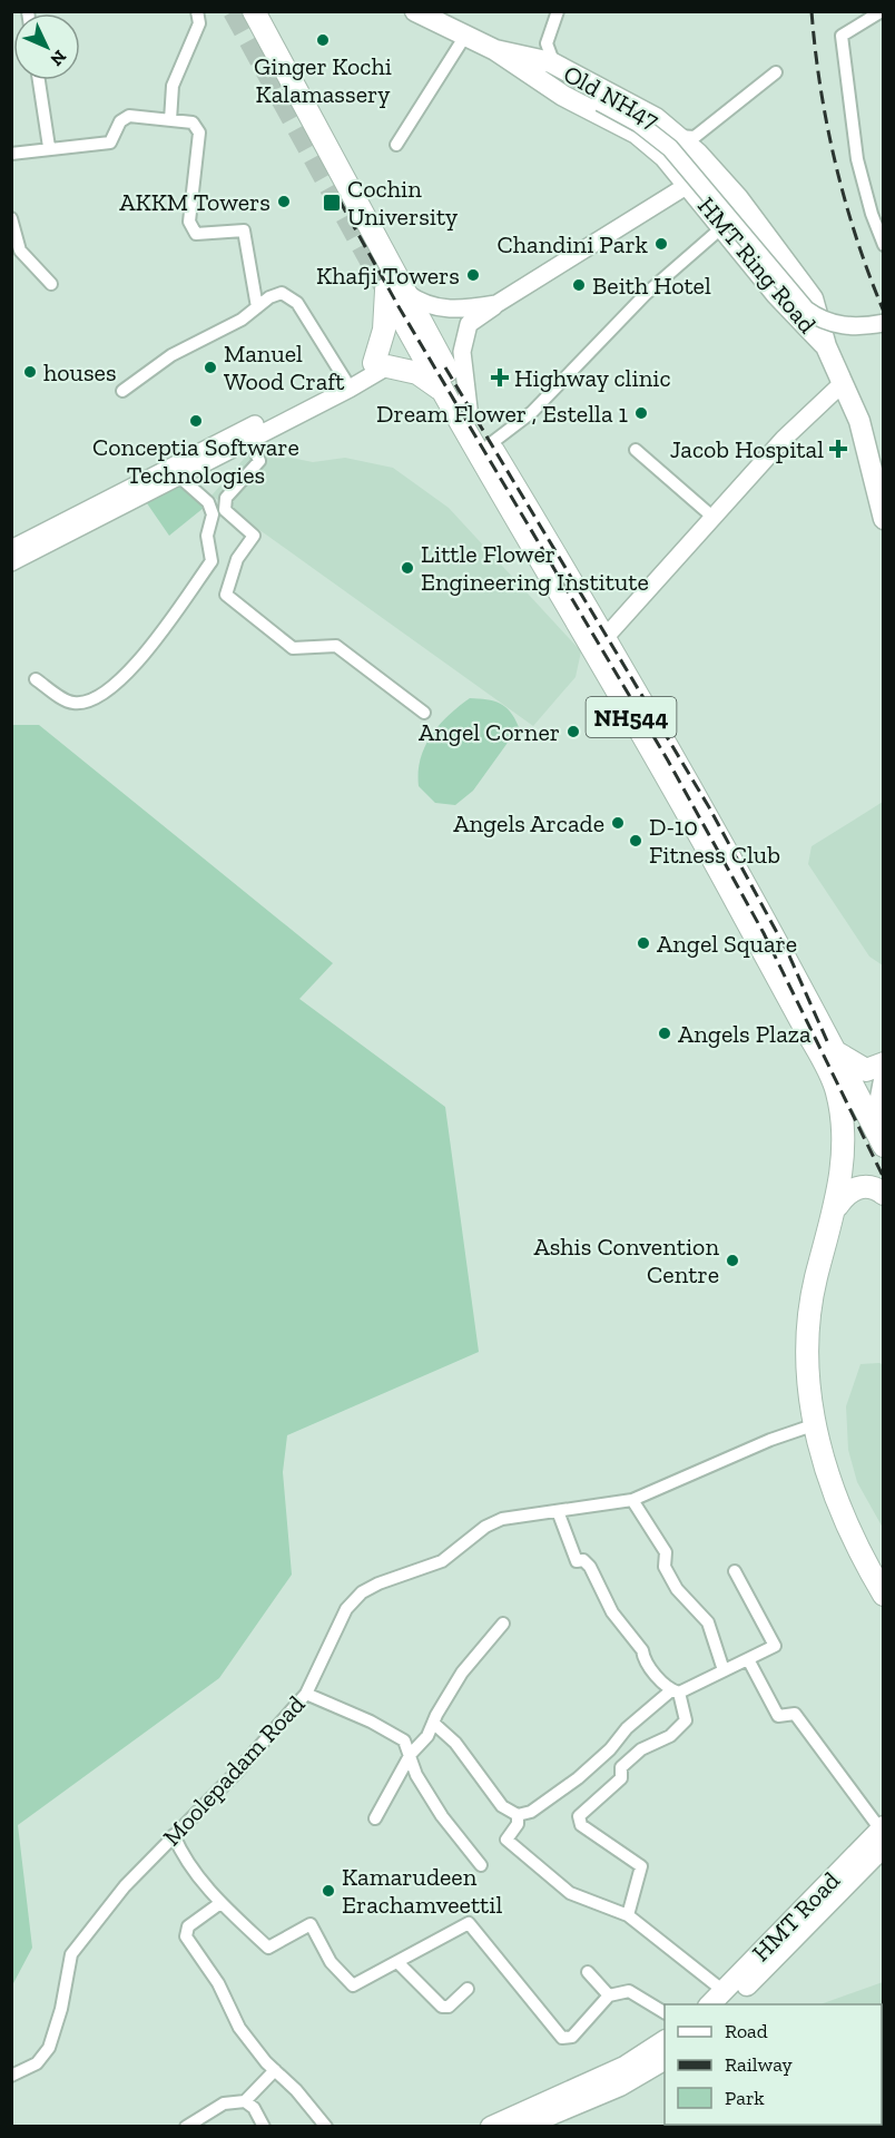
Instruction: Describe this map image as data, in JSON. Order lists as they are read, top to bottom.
{
  "streets": {
    "highway": ["NH544"],
    "main road": ["Old NH47", "HMT Ring Road", "HMT Road"],
    "street": ["Moolepadam Road"]
  },
  "crossings": [
    ["Old NH47", "HMT Ring Road"]
  ],
  "places": {
    "other": [
      "Ginger Kochi Kalamassery",
      "AKKM Towers",
      "Chandini Park",
      "Khafji Towers",
      "Beith Hotel",
      "Manuel Wood Craft",
      "houses",
      "Dream Flower , Estella 1",
      "Conceptia Software Technologies",
      "Little Flower Engineering Institute",
      "Angel Corner",
      "Angels Arcade",
      "D-10 Fitness Club",
      "Angel Square",
      "Angels Plaza",
      "Ashis Convention Centre",
      "Kamarudeen Erachamveettil"
    ],
    "transit": ["Cochin University"],
    "health": ["Highway clinic", "Jacob Hospital"]
  },
  "legend": ["Road", "Railway", "Park"],
  "north": "bottom right"
}
